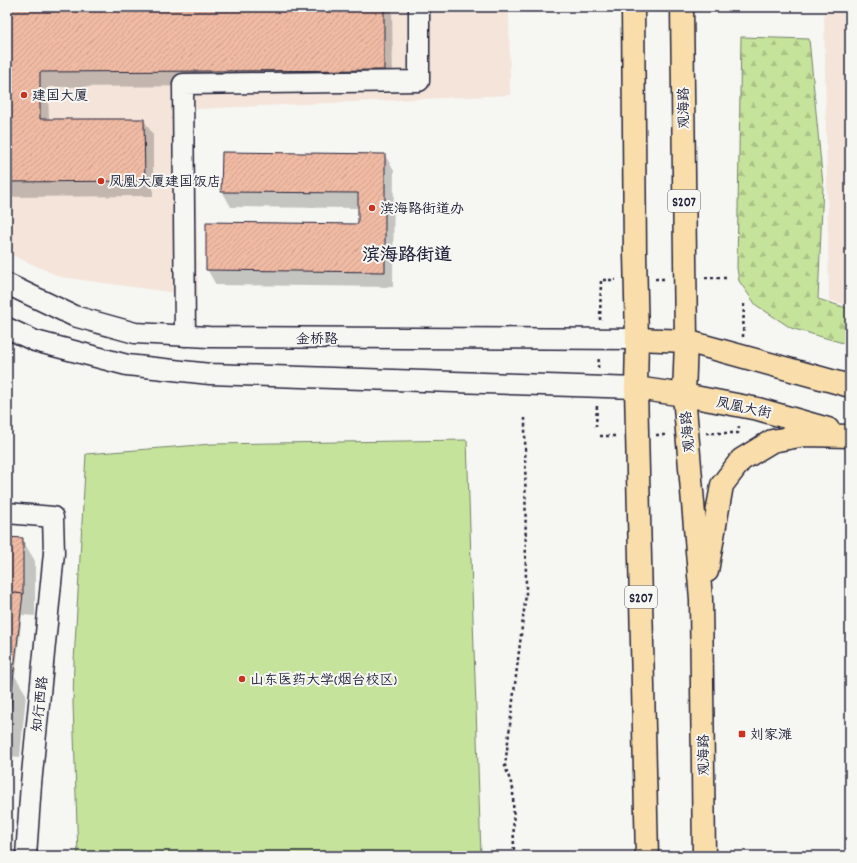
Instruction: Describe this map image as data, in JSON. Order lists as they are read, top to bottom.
{
  "streets": {
    "main road": ["观海路", "S207", "凤凰大街"],
    "street": ["金桥路", "知行西路"]
  },
  "crossings": [
    ["观海路", "凤凰大街"],
    ["S207", "金桥路"],
    ["S207", "凤凰大街"]
  ],
  "districts": ["滨海路街道"],
  "places": {
    "other": [
      "建国大厦",
      "凤凰大厦建国饭店",
      "滨海路街道办",
      "山东医药大学(烟台校区)"
    ],
    "transit": ["刘家滩"]
  }
}
